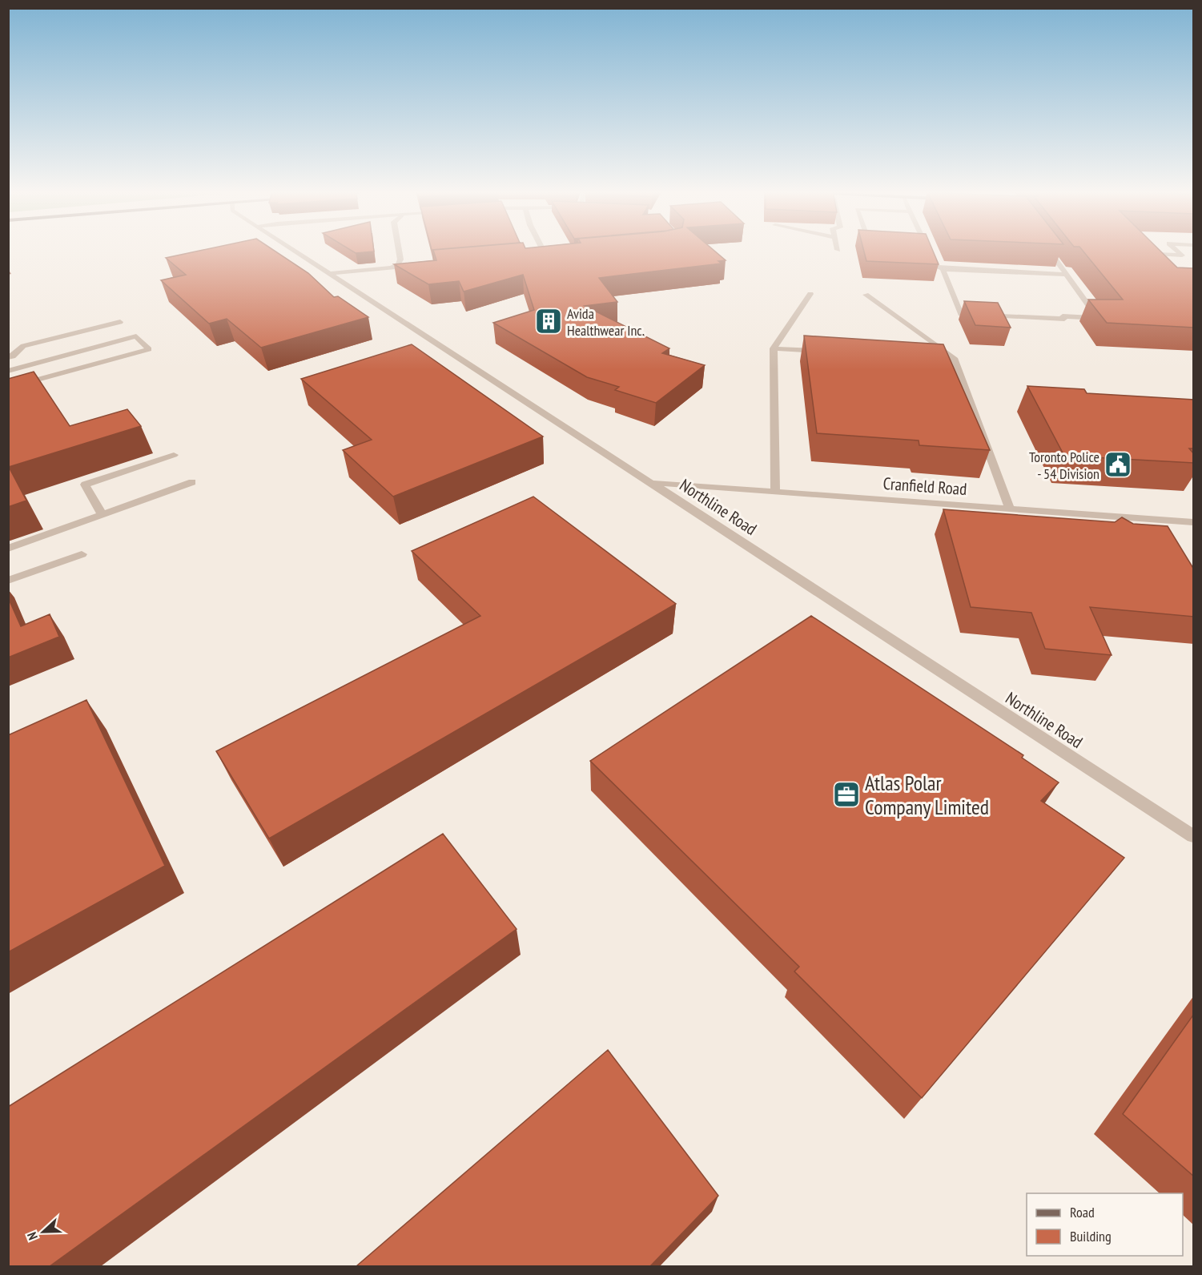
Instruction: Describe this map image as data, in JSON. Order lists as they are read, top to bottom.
{
  "streets": {
    "street": ["Cranfield Road", "Northline Road"]
  },
  "crossings": [
    ["Cranfield Road", "Northline Road"]
  ],
  "places": {
    "building": ["Avida Healthwear Inc."],
    "public building": ["Toronto Police - 54 Division"],
    "office": ["Atlas Polar Company Limited"]
  },
  "legend": ["Road", "Building"],
  "north": "left"
}
